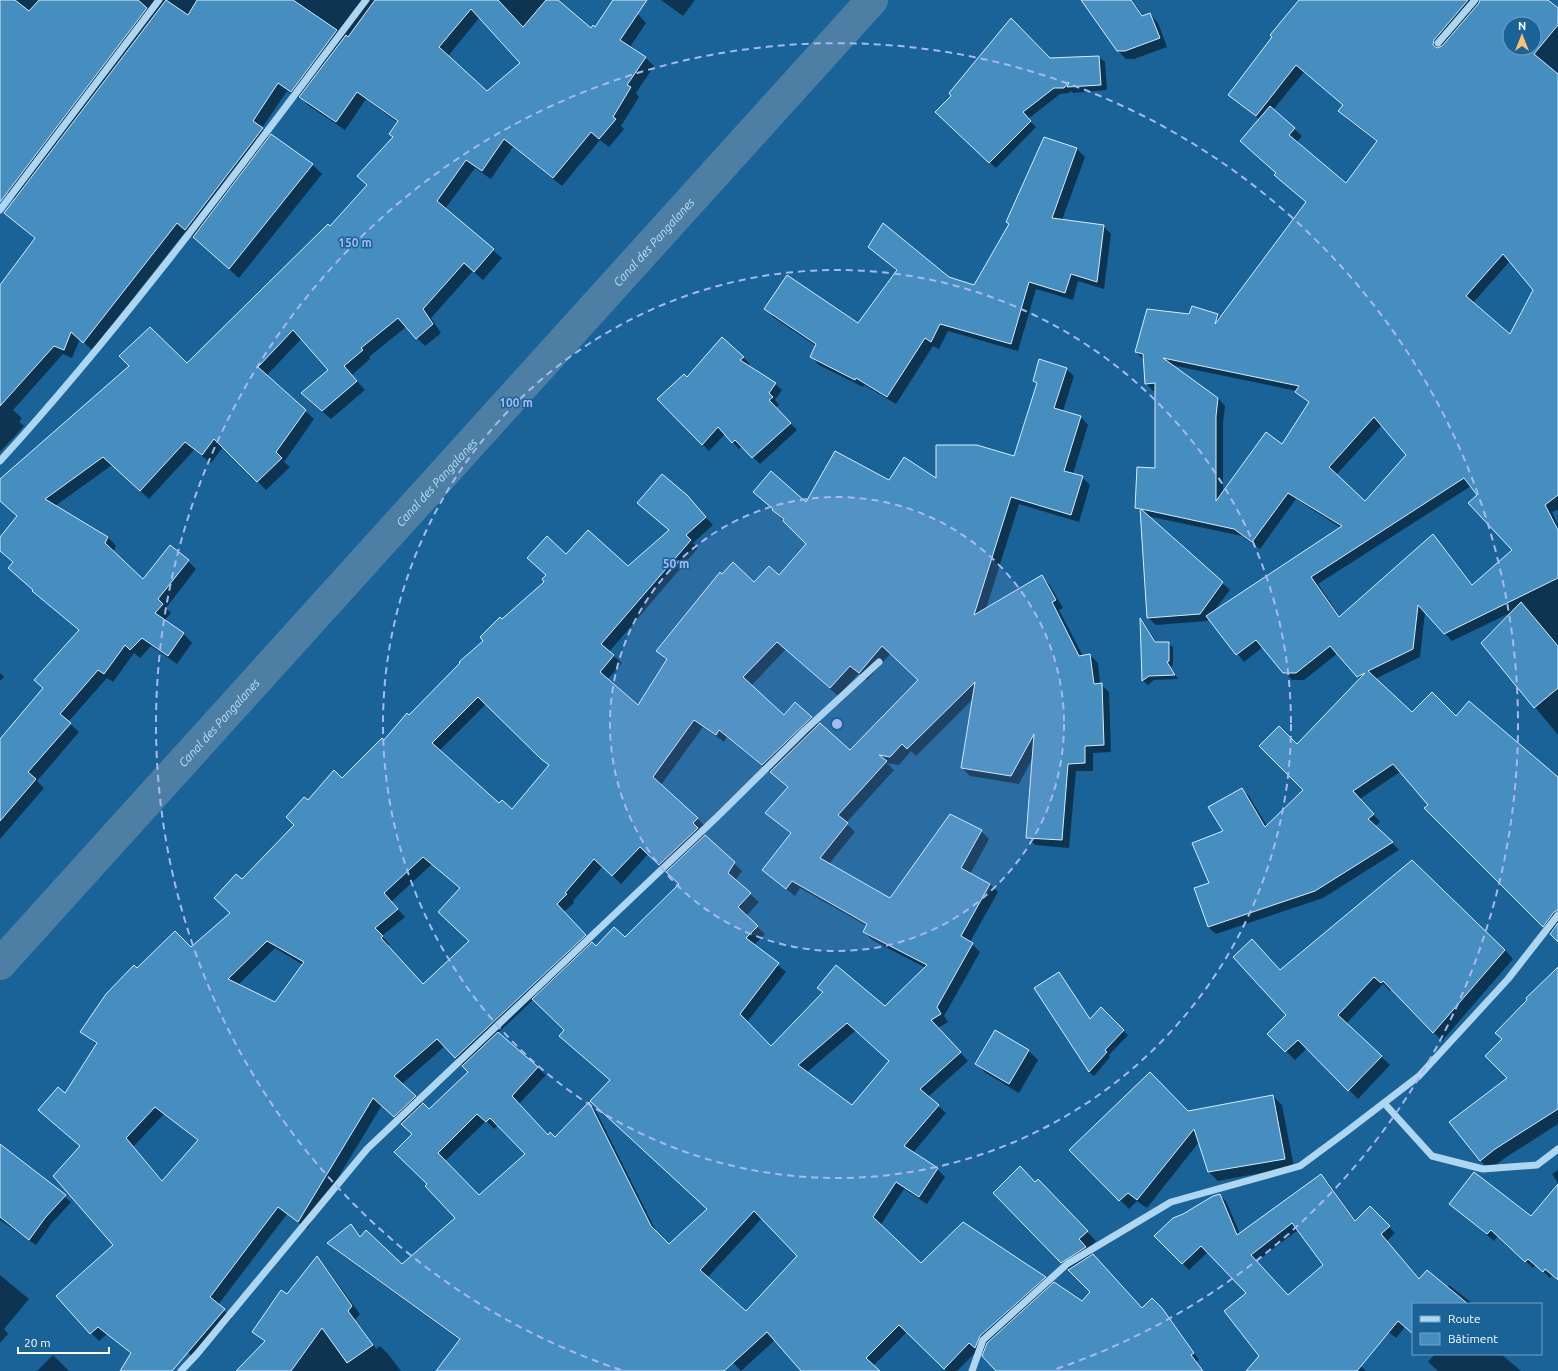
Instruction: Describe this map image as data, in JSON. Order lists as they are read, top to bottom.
{
  "water": ["Canal des Pangalanes"],
  "legend": ["Route", "Bâtiment"],
  "scale_bar": "20 m",
  "north": "top",
  "rings": ["150 m", "100 m", "50 m"]
}
